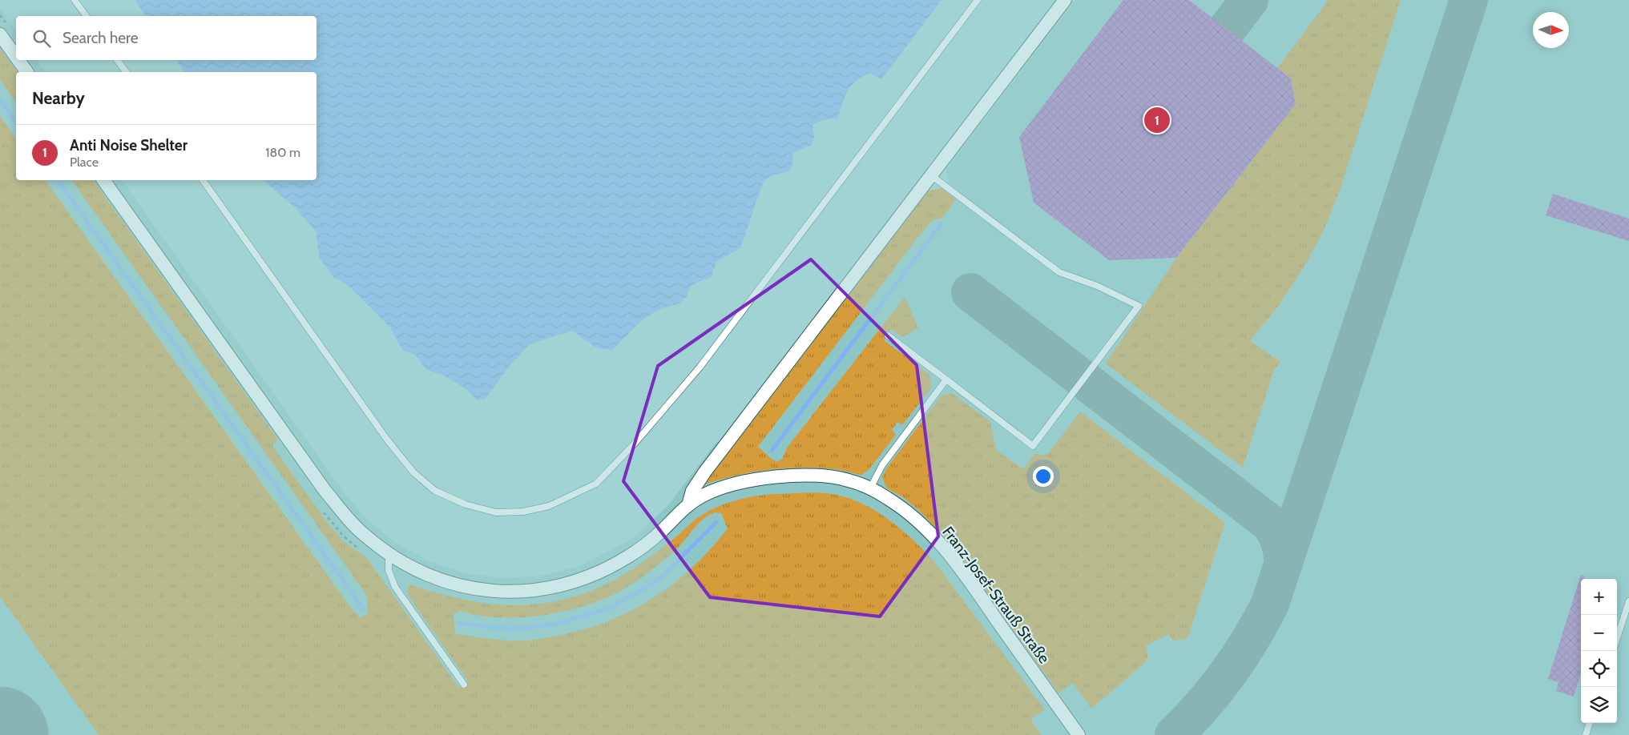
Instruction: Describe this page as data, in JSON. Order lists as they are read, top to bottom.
{
  "streets": {
    "street": ["Franz-Josef-Strauß Straße"]
  },
  "north": "right",
  "page": {
    "search": "Search here",
    "heading": "Nearby",
    "pins": "1",
    "list": [
      {
        "mark": "1",
        "name": "Anti Noise Shelter",
        "note": "Place",
        "value": "180 m"
      }
    ],
    "map_buttons": ["+", "−"]
  }
}
